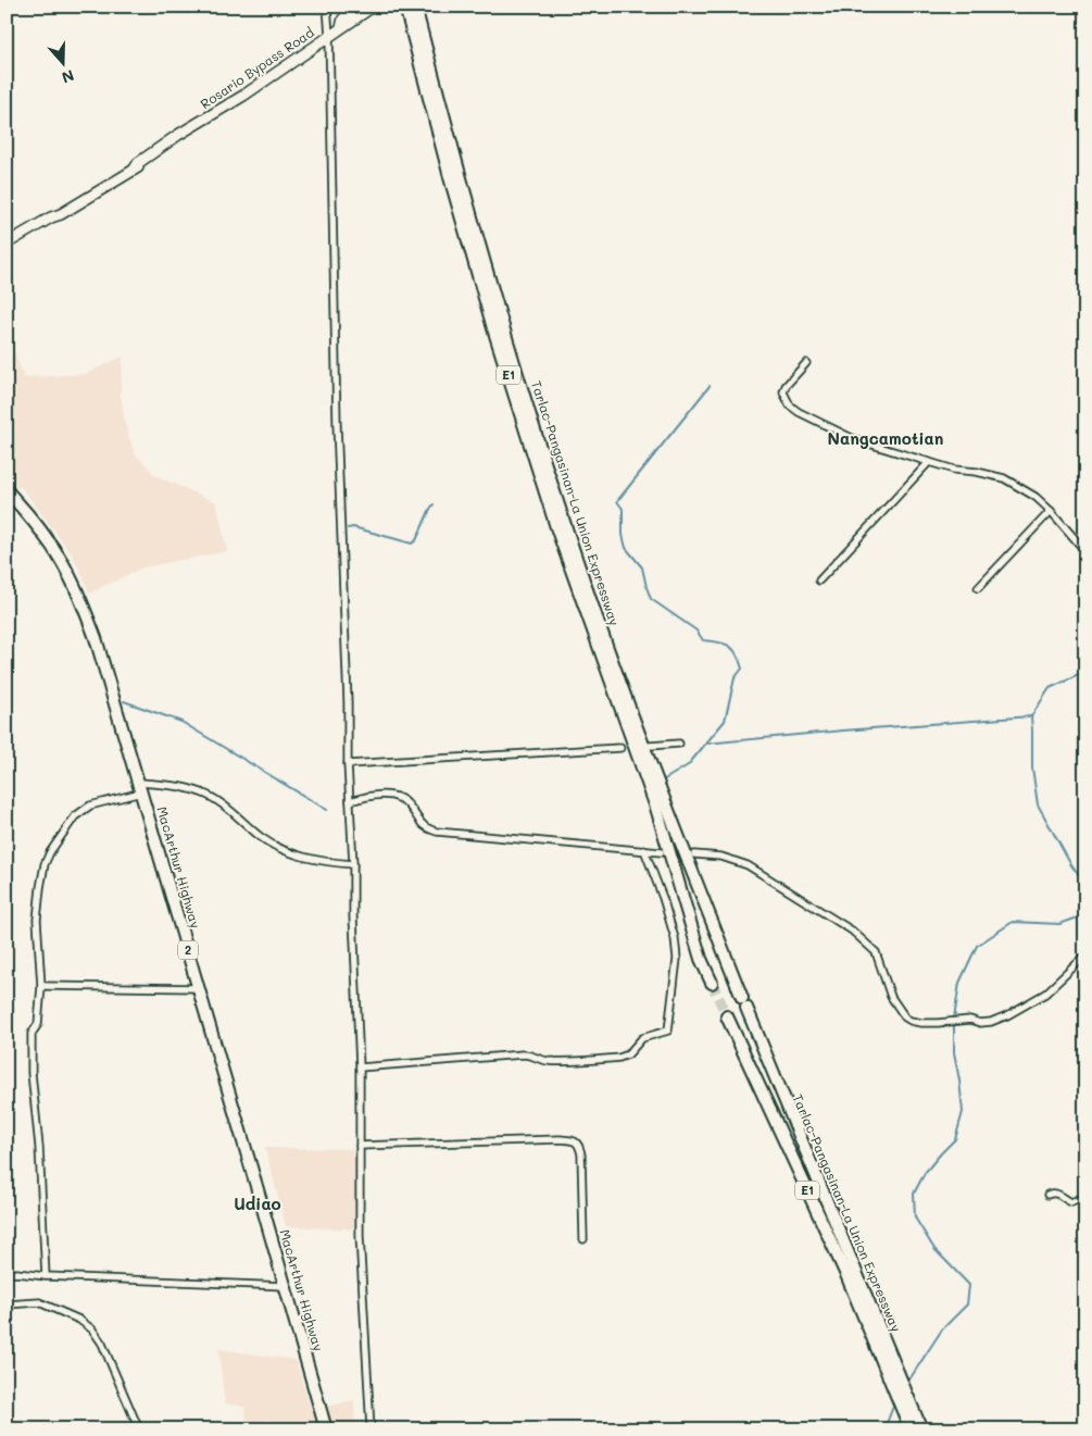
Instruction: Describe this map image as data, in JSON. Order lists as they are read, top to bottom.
{
  "streets": {
    "highway": [
      "E1",
      "Tarlac-Pangasinan-La Union Expressway",
      "MacArthur Highway",
      "2"
    ],
    "main road": ["Rosario Bypass Road"]
  },
  "districts": ["Nangcamotian", "Udiao"],
  "north": "bottom"
}
